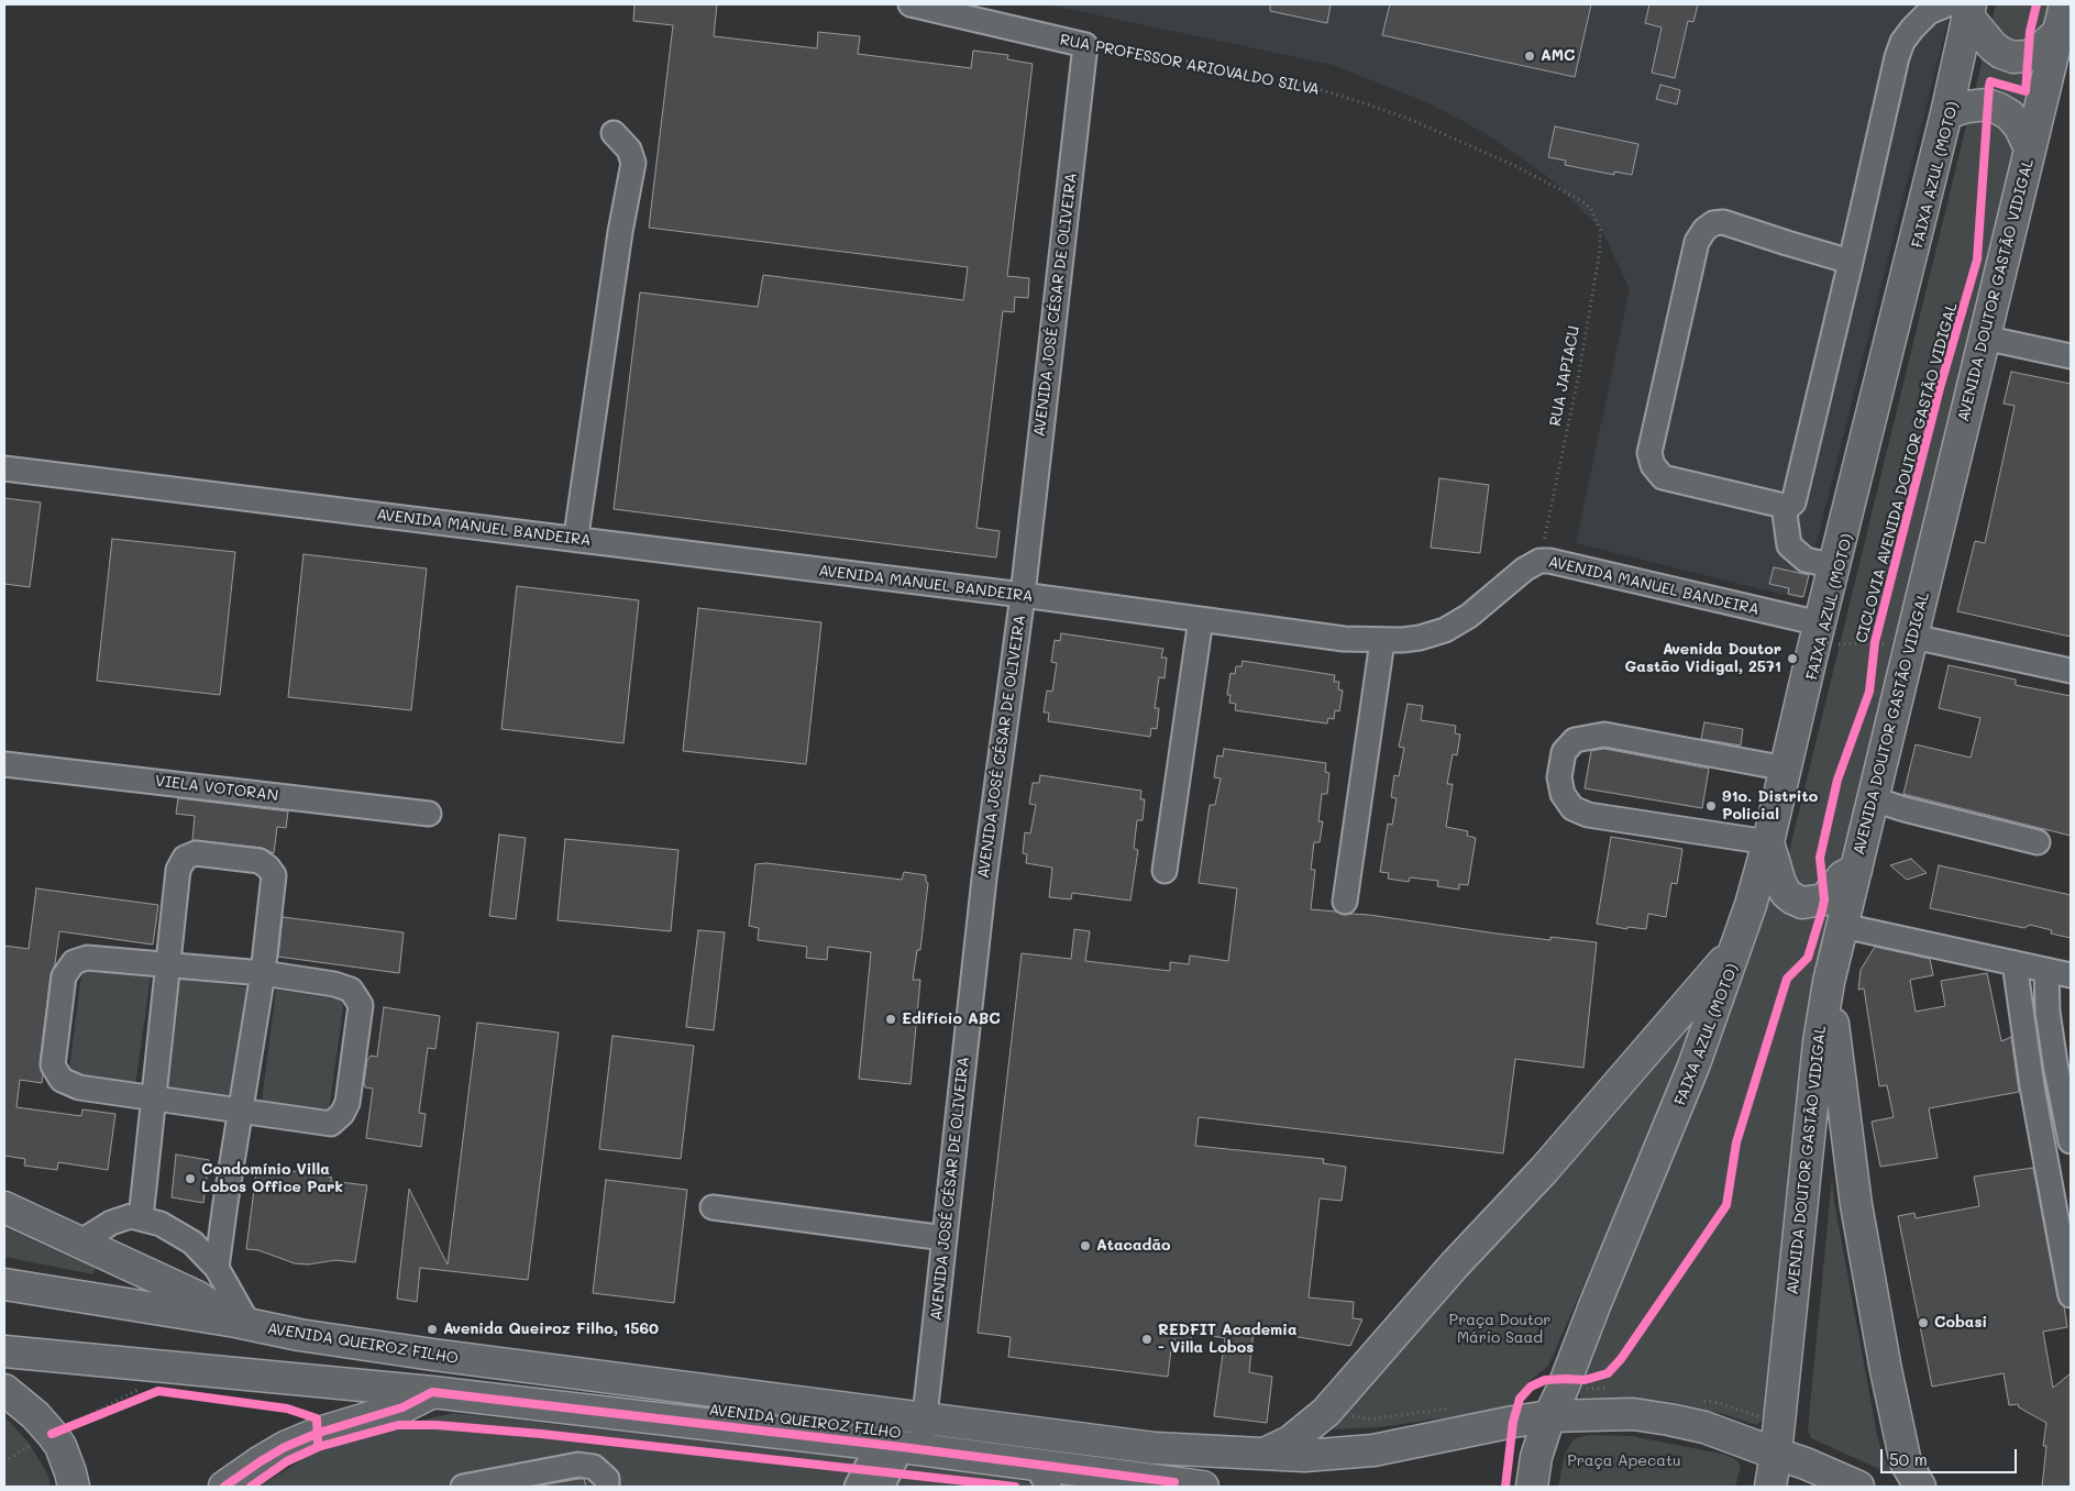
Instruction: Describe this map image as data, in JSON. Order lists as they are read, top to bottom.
{
  "streets": {
    "main road": ["AVENIDA DOUTOR GASTÃO VIDIGAL", "AVENIDA QUEIROZ FILHO"],
    "street": [
      "RUA PROFESSOR ARIOVALDO SILVA",
      "FAIXA AZUL (MOTO)",
      "AVENIDA JOSÉ CÉSAR DE OLIVEIRA",
      "AVENIDA MANUEL BANDEIRA",
      "VIELA VOTORAN"
    ],
    "path": ["RUA JAPIACU"],
    "cycle path": ["CICLOVIA AVENIDA DOUTOR GASTÃO VIDIGAL"]
  },
  "crossings": [
    ["RUA PROFESSOR ARIOVALDO SILVA", "AVENIDA JOSÉ CÉSAR DE OLIVEIRA"],
    ["RUA PROFESSOR ARIOVALDO SILVA", "RUA JAPIACU"],
    ["FAIXA AZUL (MOTO)", "AVENIDA MANUEL BANDEIRA"],
    ["AVENIDA DOUTOR GASTÃO VIDIGAL", "AVENIDA QUEIROZ FILHO"],
    ["AVENIDA JOSÉ CÉSAR DE OLIVEIRA", "AVENIDA MANUEL BANDEIRA"],
    ["AVENIDA JOSÉ CÉSAR DE OLIVEIRA", "AVENIDA QUEIROZ FILHO"],
    ["RUA JAPIACU", "AVENIDA MANUEL BANDEIRA"]
  ],
  "parks": ["Praça Doutor Mário Saad", "Praça Apecatu"],
  "places": [
    "AMC",
    "Avenida Doutor Gastão Vidigal, 2571",
    "91o. Distrito Policial",
    "Edifício ABC",
    "Condomínio Villa Lobos Office Park",
    "Atacadão",
    "Cobasi",
    "Avenida Queiroz Filho, 1560",
    "REDFIT Academia - Villa Lobos"
  ],
  "scale_bar": "50 m"
}
